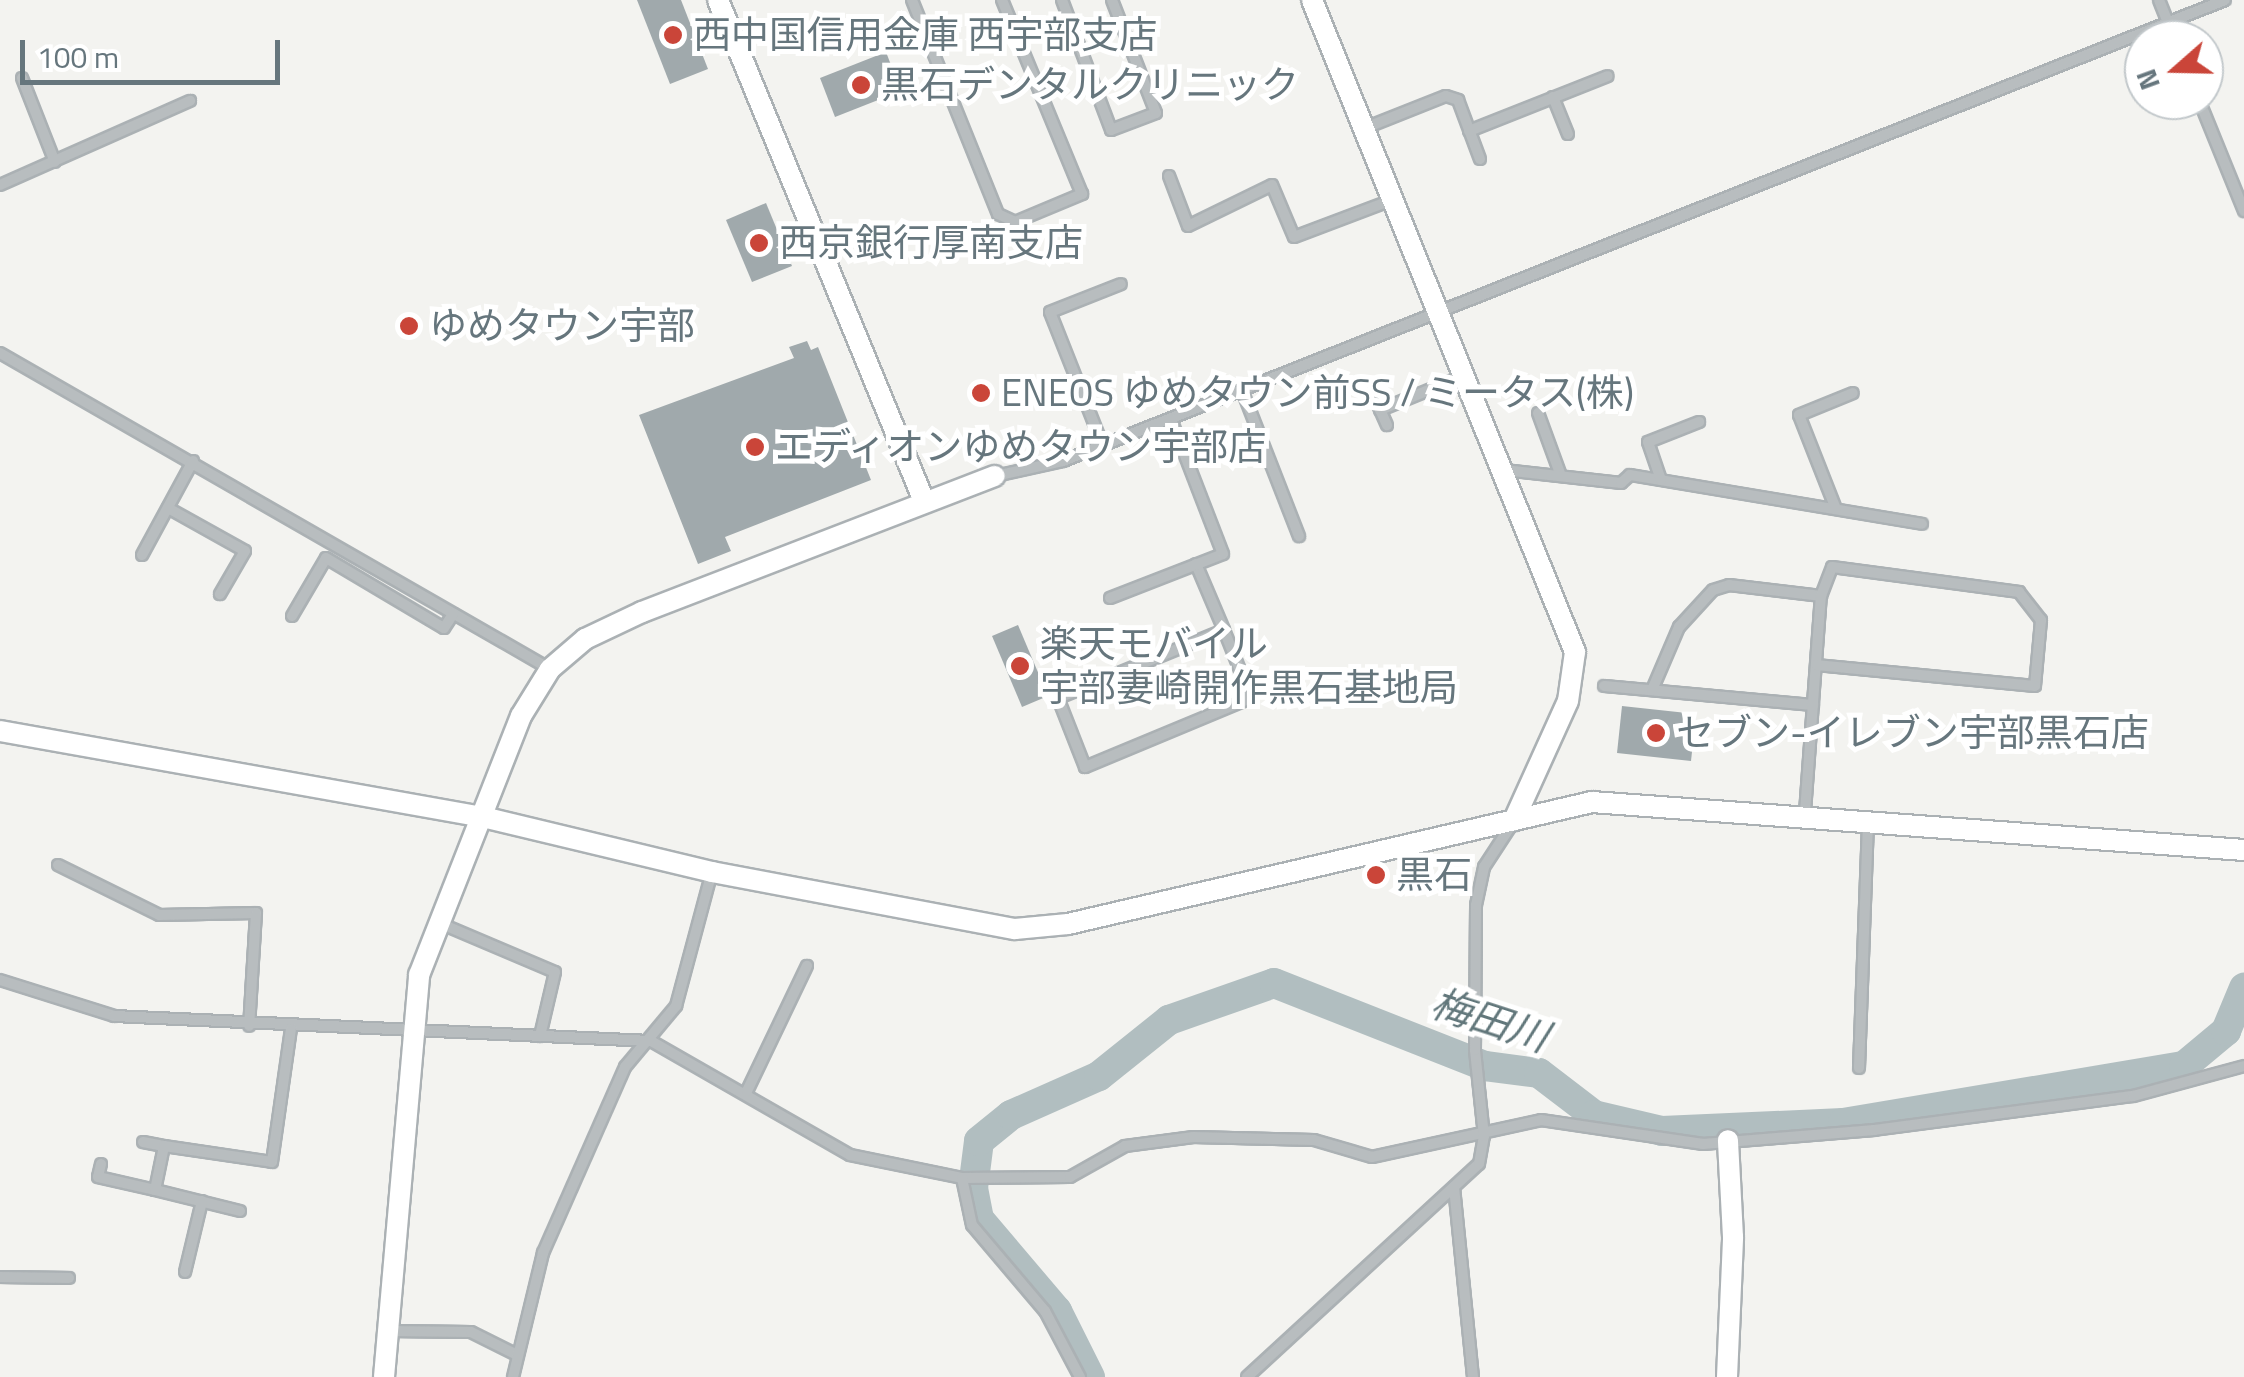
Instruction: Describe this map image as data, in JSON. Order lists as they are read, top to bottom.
{
  "water": ["梅田川"],
  "places": [
    "西中国信用金庫 西宇部支店",
    "黒石デンタルクリニック",
    "西京銀行厚南支店",
    "ゆめタウン宇部",
    "ENEOS ゆめタウン前SS / ミータス(株)",
    "エディオンゆめタウン宇部店",
    "楽天モバイル 宇部妻崎開作黒石基地局",
    "セブン-イレブン宇部黒石店",
    "黒石"
  ],
  "scale_bar": "100 m",
  "north": "left"
}
